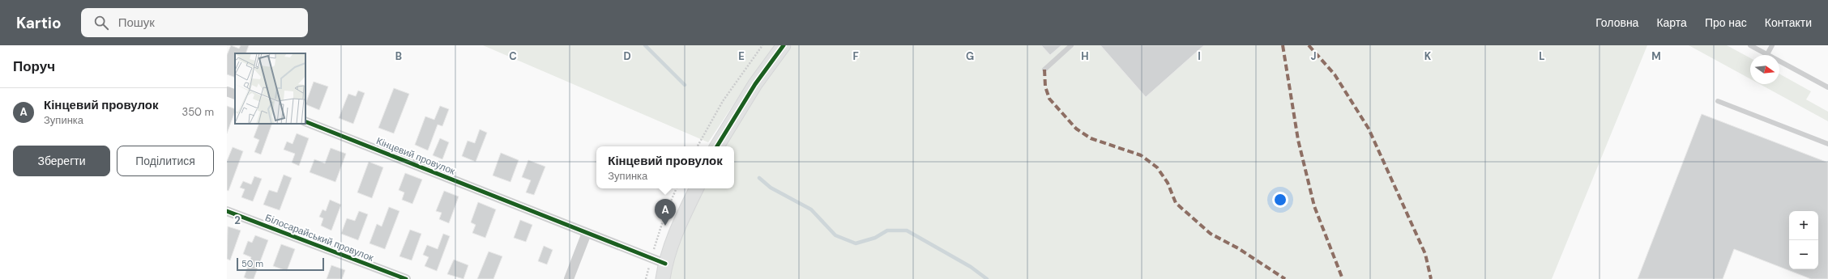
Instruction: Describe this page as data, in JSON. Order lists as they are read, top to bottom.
{
  "streets": {
    "street": ["Кінцевий провулок", "Білосарайський провулок"]
  },
  "scale_bar": "50 m",
  "north": "right",
  "page": {
    "header": "Kartio",
    "search": "Пошук",
    "nav": [
      "Головна",
      "Карта",
      "Про нас",
      "Контакти"
    ],
    "heading": "Поруч",
    "list": [
      {
        "mark": "A",
        "name": "Кінцевий провулок",
        "note": "Зупинка",
        "value": "350 m"
      }
    ],
    "buttons": ["Зберегти", "Поділитися"],
    "popup": ["Кінцевий провулок", "Зупинка"],
    "pins": "A",
    "map_buttons": ["+", "−"],
    "scale": "50 m"
  },
  "grid": {
    "columns": [
      "B",
      "C",
      "D",
      "E",
      "F",
      "G",
      "H",
      "I",
      "J",
      "K",
      "L",
      "M"
    ],
    "rows": ["2"]
  }
}
